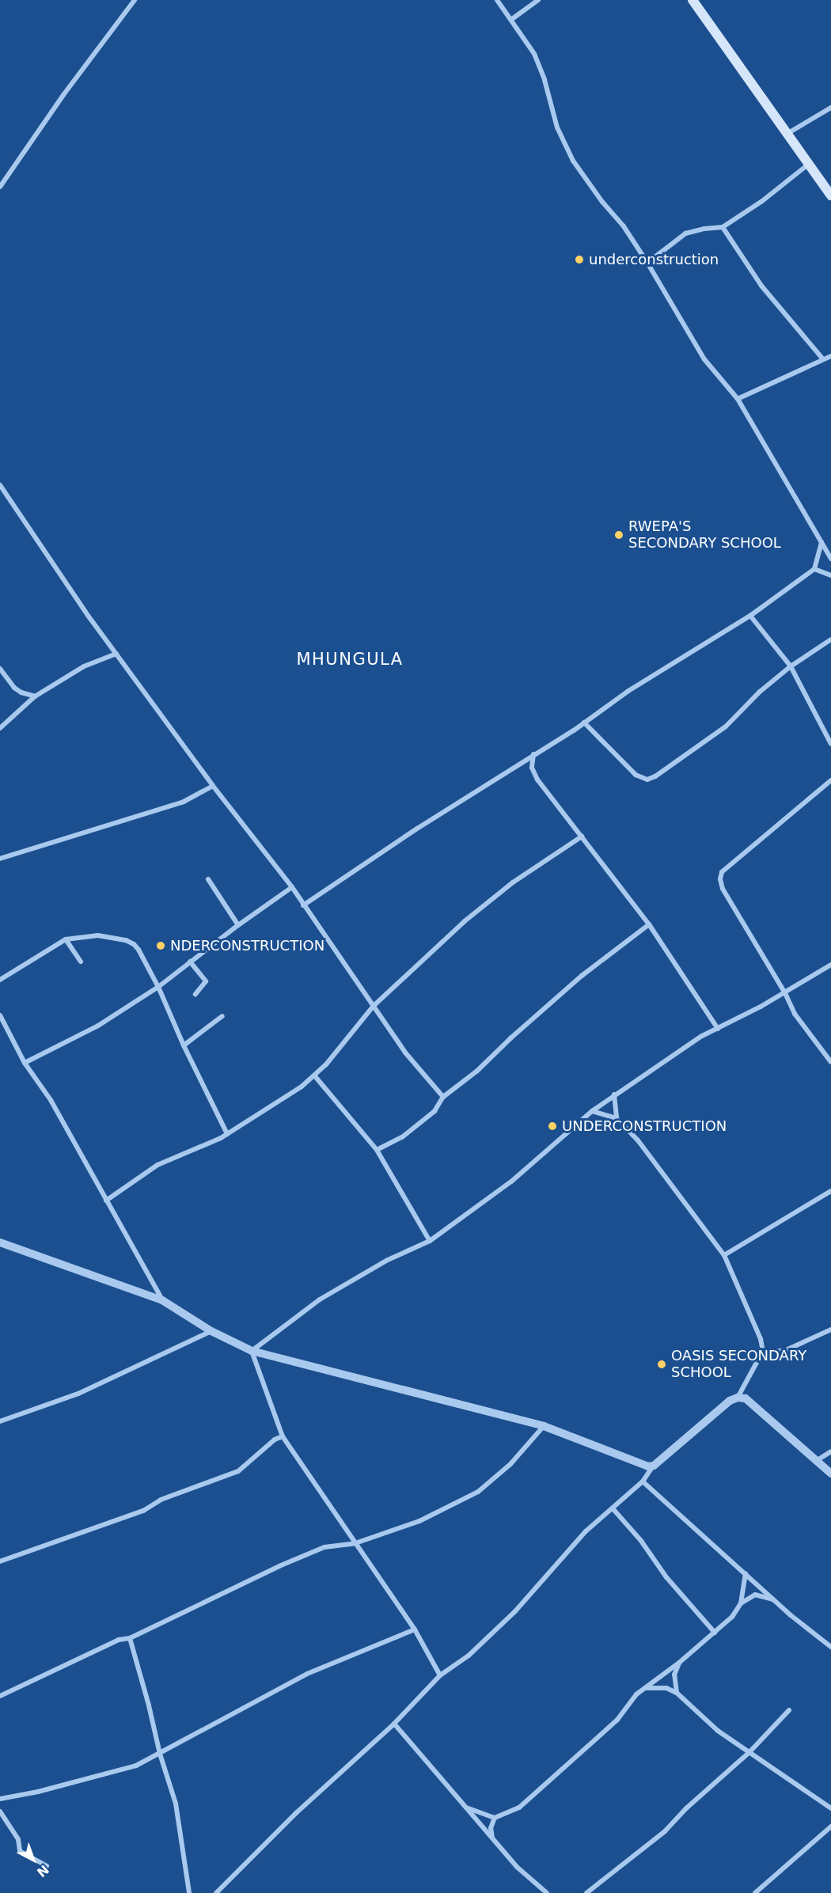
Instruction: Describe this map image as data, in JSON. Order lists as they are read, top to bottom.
{
  "districts": ["MHUNGULA"],
  "places": [
    "underconstruction",
    "RWEPA'S SECONDARY SCHOOL",
    "NDERCONSTRUCTION",
    "UNDERCONSTRUCTION",
    "OASIS SECONDARY SCHOOL"
  ],
  "north": "bottom right"
}
